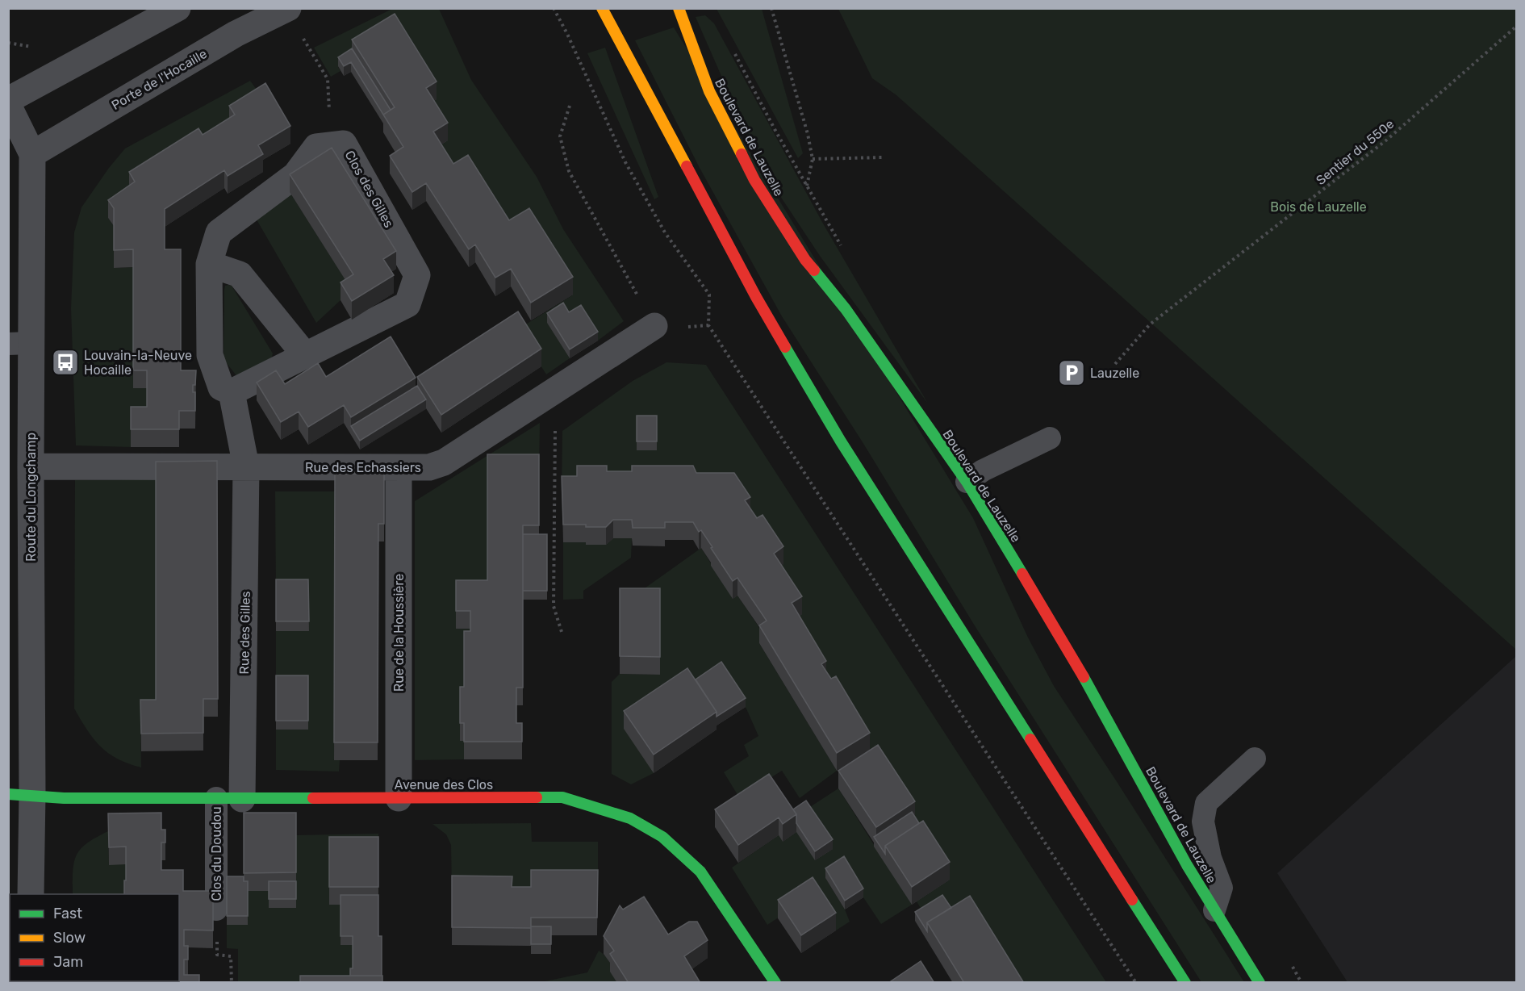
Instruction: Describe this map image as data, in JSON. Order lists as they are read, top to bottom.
{
  "streets": {
    "main road": ["Boulevard de Lauzelle", "Avenue des Clos"],
    "street": [
      "Porte de l'Hocaille",
      "Clos des Gilles",
      "Rue des Echassiers",
      "Route du Longchamp",
      "Rue des Gilles",
      "Rue de la Houssière"
    ],
    "lane": ["Clos du Doudou"],
    "path": ["Sentier du 550e"]
  },
  "crossings": [
    ["Porte de l'Hocaille", "Route du Longchamp"],
    ["Rue des Echassiers", "Route du Longchamp"],
    ["Rue des Echassiers", "Rue des Gilles"],
    ["Rue des Echassiers", "Rue de la Houssière"],
    ["Route du Longchamp", "Avenue des Clos"],
    ["Rue des Gilles", "Avenue des Clos"],
    ["Rue des Gilles", "Clos du Doudou"],
    ["Rue de la Houssière", "Avenue des Clos"],
    ["Avenue des Clos", "Clos du Doudou"]
  ],
  "parks": ["Bois de Lauzelle"],
  "places": {
    "bus stop": ["Louvain-la-Neuve Hocaille"],
    "parking": ["Lauzelle"]
  },
  "legend": ["Fast", "Slow", "Jam"]
}
